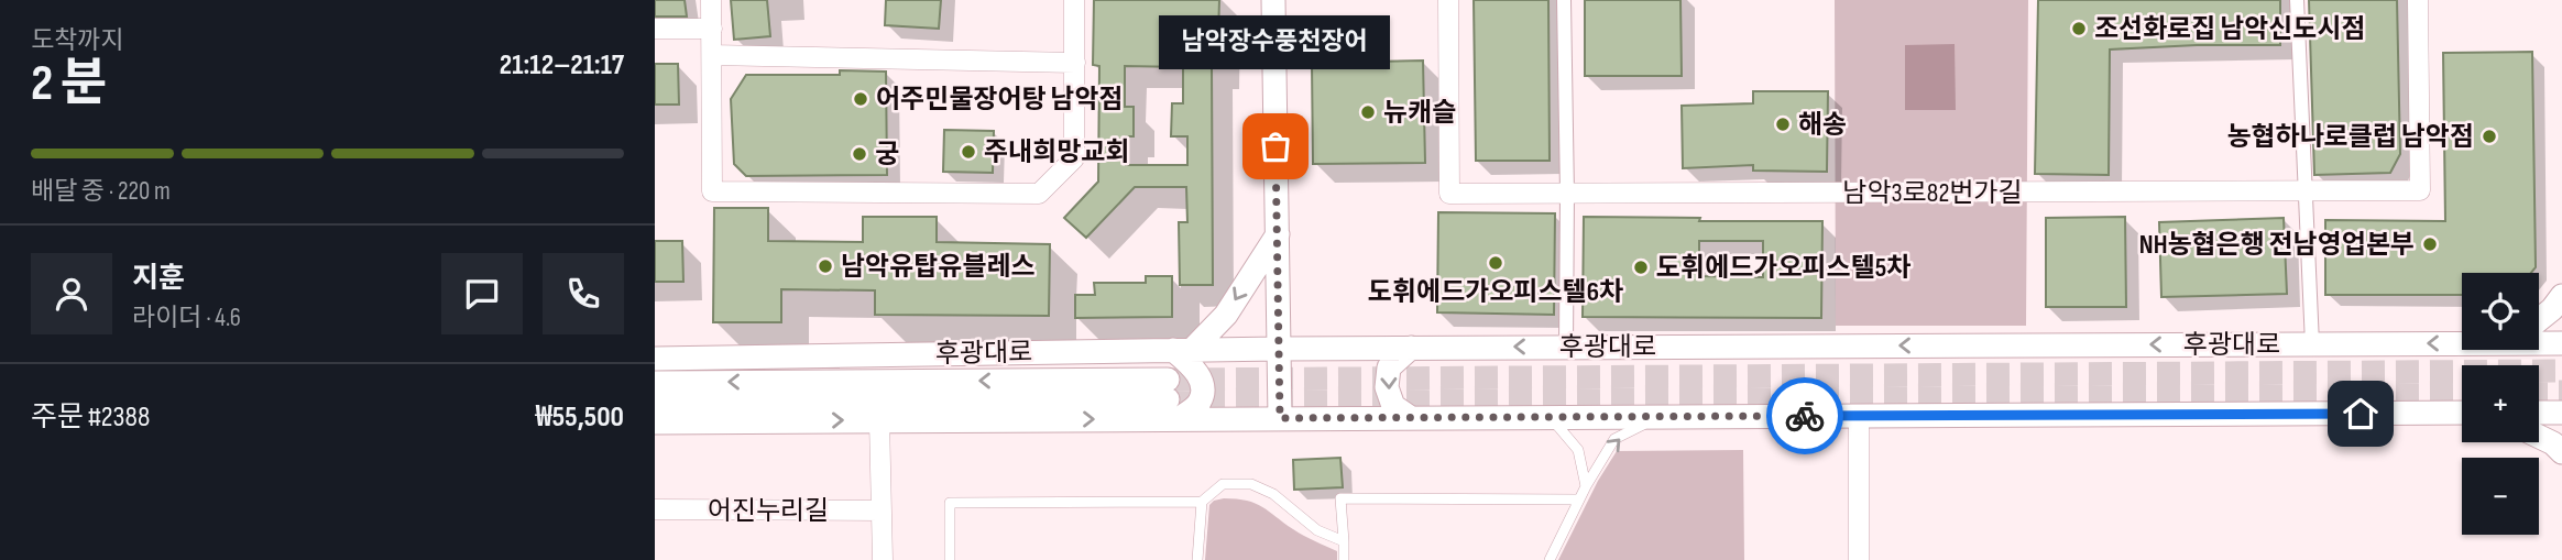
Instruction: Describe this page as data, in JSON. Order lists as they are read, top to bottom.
{
  "streets": {
    "street": ["남악3로82번가길", "후광대로", "어진누리길"]
  },
  "places": [
    "조선화로집 남악신도시점",
    "어주민물장어탕 남악점",
    "뉴캐슬",
    "해송",
    "농협하나로클럽 남악점",
    "남악장수풍천장어",
    "주내희망교회",
    "궁",
    "NH농협은행 전남영업본부",
    "도휘에드가오피스텔6차",
    "남악유탑유블레스",
    "도휘에드가오피스텔5차"
  ],
  "page": {
    "heading": ["2 분", "도착까지", "21:12–21:17"],
    "panel": [
      "지훈",
      "라이더 · 4.6",
      "주문 #2388",
      "₩55,500"
    ],
    "bubble": "남악장수풍천장어",
    "bar": "배달 중 · 220 m",
    "map_buttons": ["+", "−"]
  }
}
